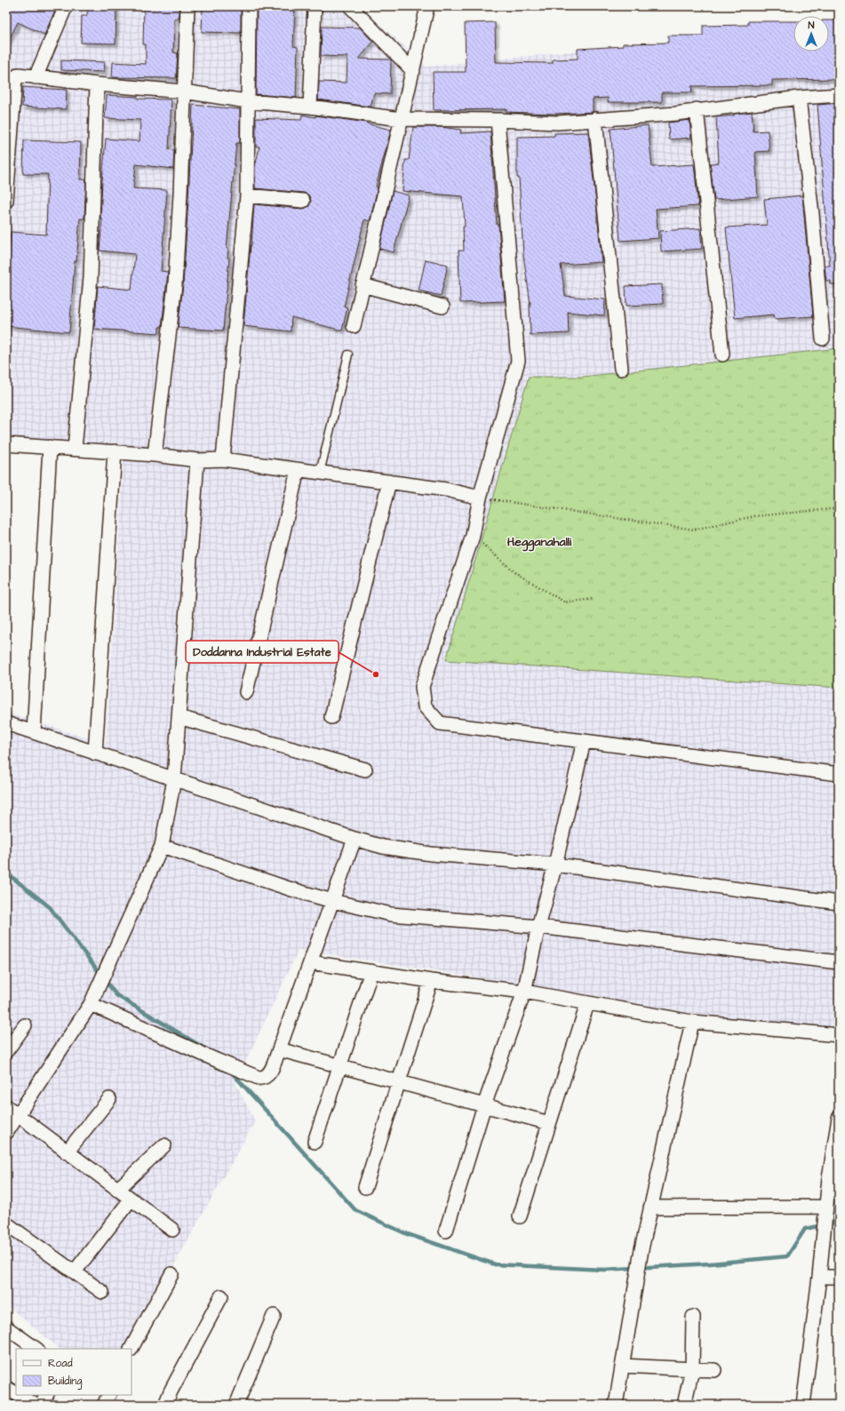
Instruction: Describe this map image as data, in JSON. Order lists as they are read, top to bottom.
{
  "districts": ["Hegganahalli"],
  "places": ["Doddanna Industrial Estate"],
  "legend": ["Road", "Building"],
  "north": "top"
}
